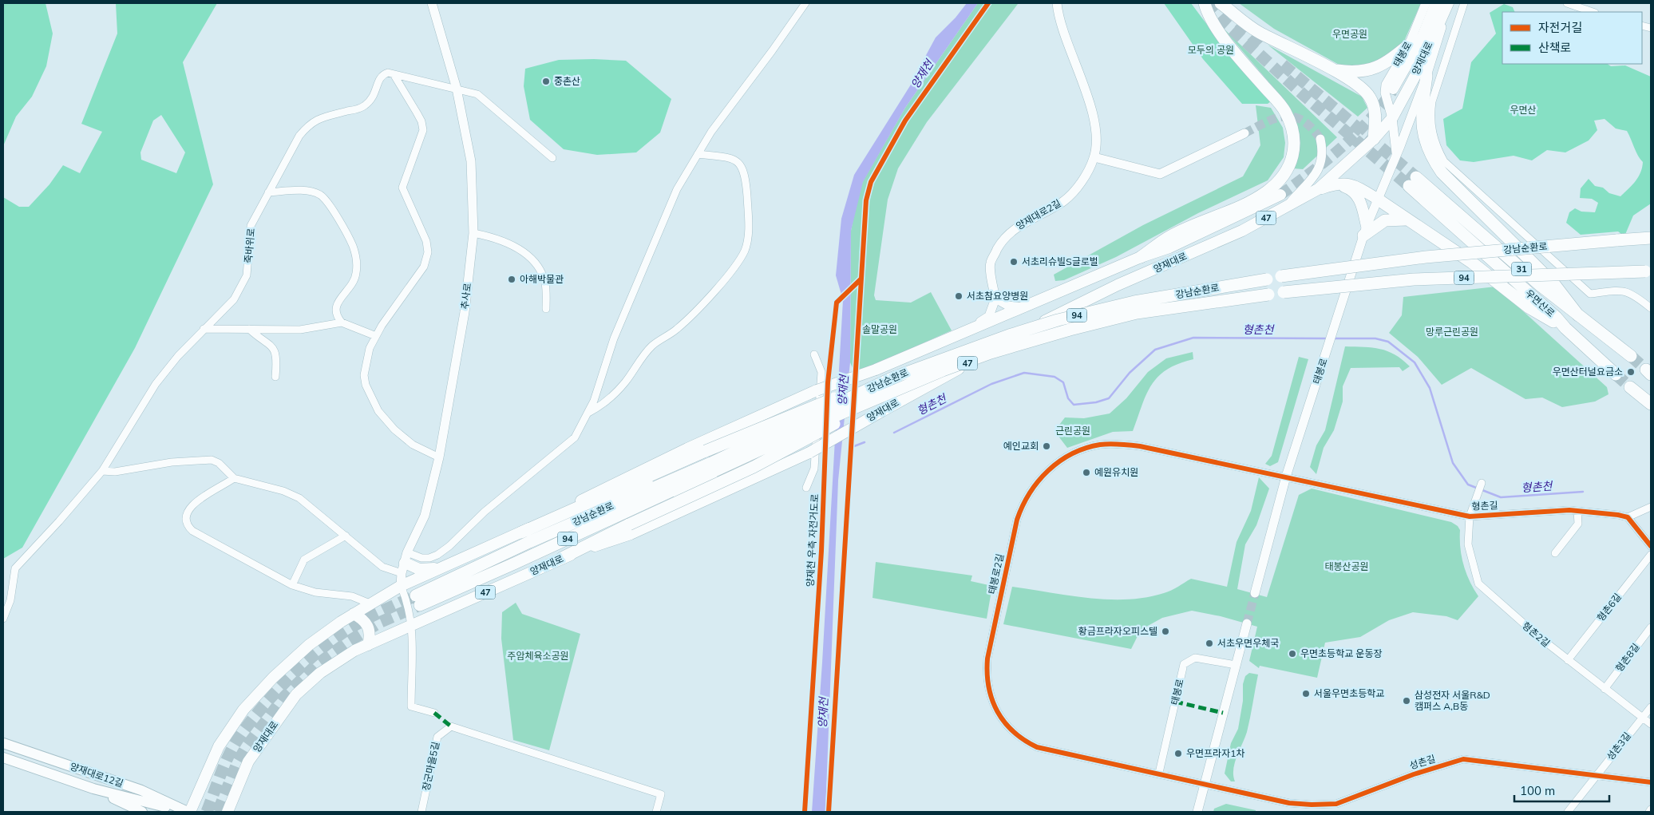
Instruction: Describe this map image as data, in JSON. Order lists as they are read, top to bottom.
{
  "streets": {
    "highway": [
      "양재대로",
      "강남순환로",
      "31",
      "94",
      "우면산로"
    ],
    "main road": ["47", "양재대로12길"],
    "street": [
      "태봉로",
      "양재대로2길",
      "죽바위로",
      "추사로",
      "형촌길",
      "태봉로2길",
      "형촌6길",
      "형촌2길",
      "형촌8길",
      "성촌3길",
      "성촌길",
      "장군마을5길"
    ],
    "cycle path": ["양재천 우측 자전거도로"]
  },
  "crossings": [
    ["태봉로", "양재대로"],
    ["태봉로", "형촌길"],
    ["태봉로", "태봉로2길"],
    ["양재대로", "강남순환로"],
    ["양재대로", "추사로"],
    ["양재대로", "양재대로12길"],
    ["형촌길", "태봉로2길"],
    ["형촌길", "형촌2길"],
    ["태봉로2길", "성촌길"],
    ["형촌6길", "형촌2길"],
    ["형촌2길", "형촌8길"],
    ["형촌2길", "성촌3길"],
    ["성촌3길", "성촌길"]
  ],
  "water": ["양재천", "형촌천"],
  "parks": [
    "우면공원",
    "모두의 공원",
    "우면산",
    "솔말공원",
    "망루근린공원",
    "근린공원",
    "태봉산공원",
    "주암체육소공원"
  ],
  "places": [
    "중촌산",
    "서초리슈빌S글로벌",
    "아해박물관",
    "서초참요양병원",
    "우면산터널요금소",
    "예인교회",
    "예원유치원",
    "황금프라자오피스텔",
    "서초우면우체국",
    "우면초등학교 운동장",
    "서울우면초등학교",
    "삼성전자 서울R&D 캠퍼스 A,B동",
    "우면프라자1차"
  ],
  "legend": ["자전거길", "산책로"],
  "scale_bar": "100 m"
}
